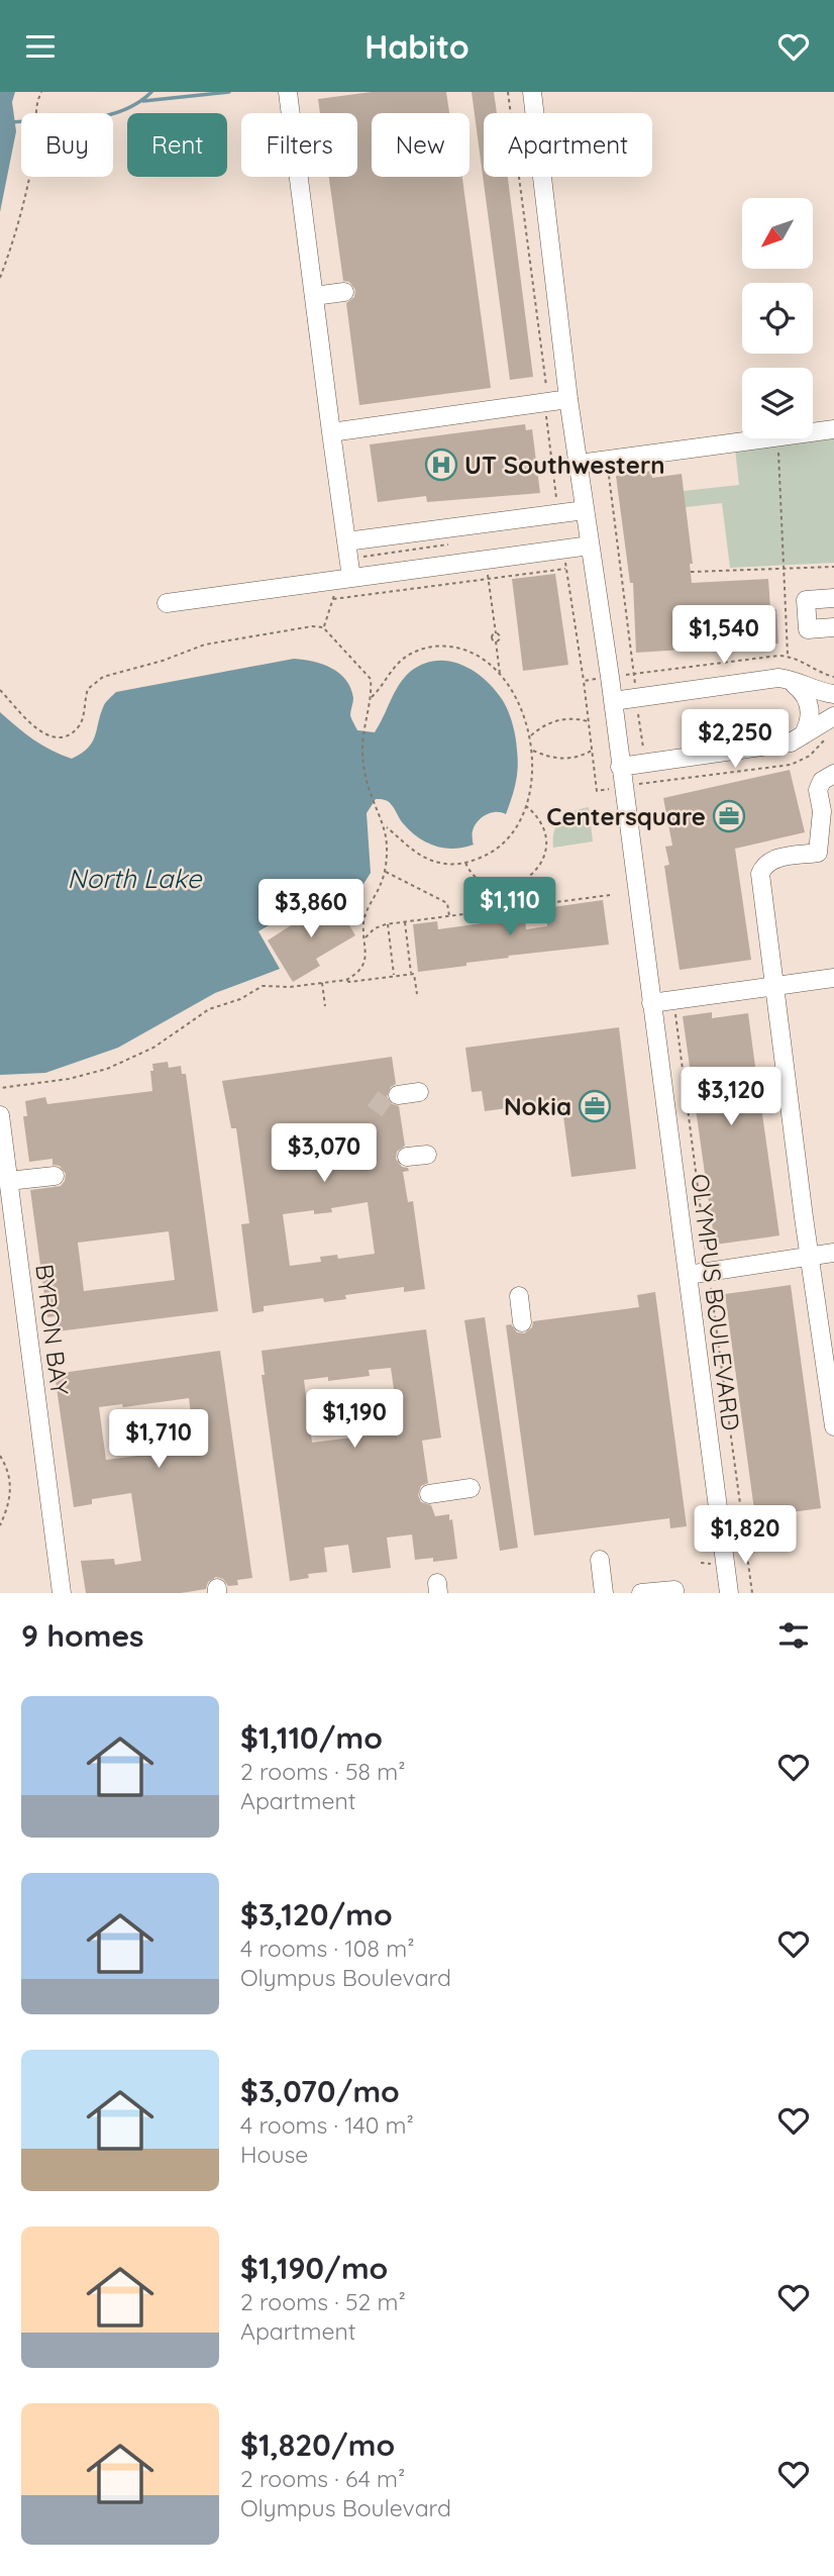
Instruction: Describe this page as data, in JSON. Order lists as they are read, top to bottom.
{
  "streets": {
    "street": ["OLYMPUS BOULEVARD", "BYRON BAY"]
  },
  "water": ["North Lake"],
  "places": {
    "hospital": ["UT Southwestern"],
    "office": ["Centersquare", "Nokia"]
  },
  "north": "bottom left",
  "page": {
    "header": "Habito",
    "chip": [
      "Buy",
      "Rent",
      "Filters",
      "New",
      "Apartment"
    ],
    "price": [
      "$1,540",
      "$2,250",
      "$1,110",
      "$3,860",
      "$3,120",
      "$3,070",
      "$1,190",
      "$1,710",
      "$1,820"
    ],
    "heading": "9 homes",
    "list": [
      {
        "name": "$1,110/mo",
        "note": "2 rooms · 58 m² · Apartment"
      },
      {
        "name": "$3,120/mo",
        "note": "4 rooms · 108 m² · Olympus Boulevard"
      },
      {
        "name": "$3,070/mo",
        "note": "4 rooms · 140 m² · House"
      },
      {
        "name": "$1,190/mo",
        "note": "2 rooms · 52 m² · Apartment"
      },
      {
        "name": "$1,820/mo",
        "note": "2 rooms · 64 m² · Olympus Boulevard"
      }
    ]
  }
}
